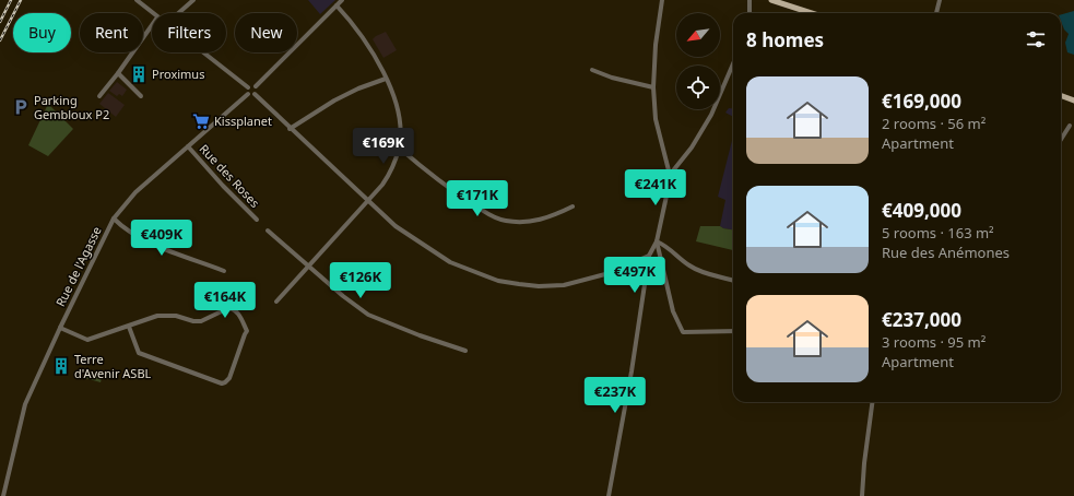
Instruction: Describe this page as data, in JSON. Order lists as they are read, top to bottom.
{
  "streets": {
    "street": ["Rue des Roses", "Rue de l'Agasse"]
  },
  "crossings": [
    ["Rue des Roses", "Rue de l'Agasse"]
  ],
  "places": {
    "building": ["Proximus", "Terre d'Avenir ASBL"],
    "parking": ["Parking Gembloux P2"],
    "supermarket": ["Kissplanet"]
  },
  "north": "bottom left",
  "page": {
    "chip": [
      "Buy",
      "Rent",
      "Filters",
      "New"
    ],
    "heading": "8 homes",
    "list": [
      {
        "name": "€169,000",
        "note": "2 rooms · 56 m² · Apartment"
      },
      {
        "name": "€409,000",
        "note": "5 rooms · 163 m² · Rue des Anémones"
      },
      {
        "name": "€237,000",
        "note": "3 rooms · 95 m² · Apartment"
      }
    ],
    "price": [
      "€169K",
      "€241K",
      "€171K",
      "€409K",
      "€497K",
      "€126K",
      "€164K",
      "€237K"
    ]
  }
}
